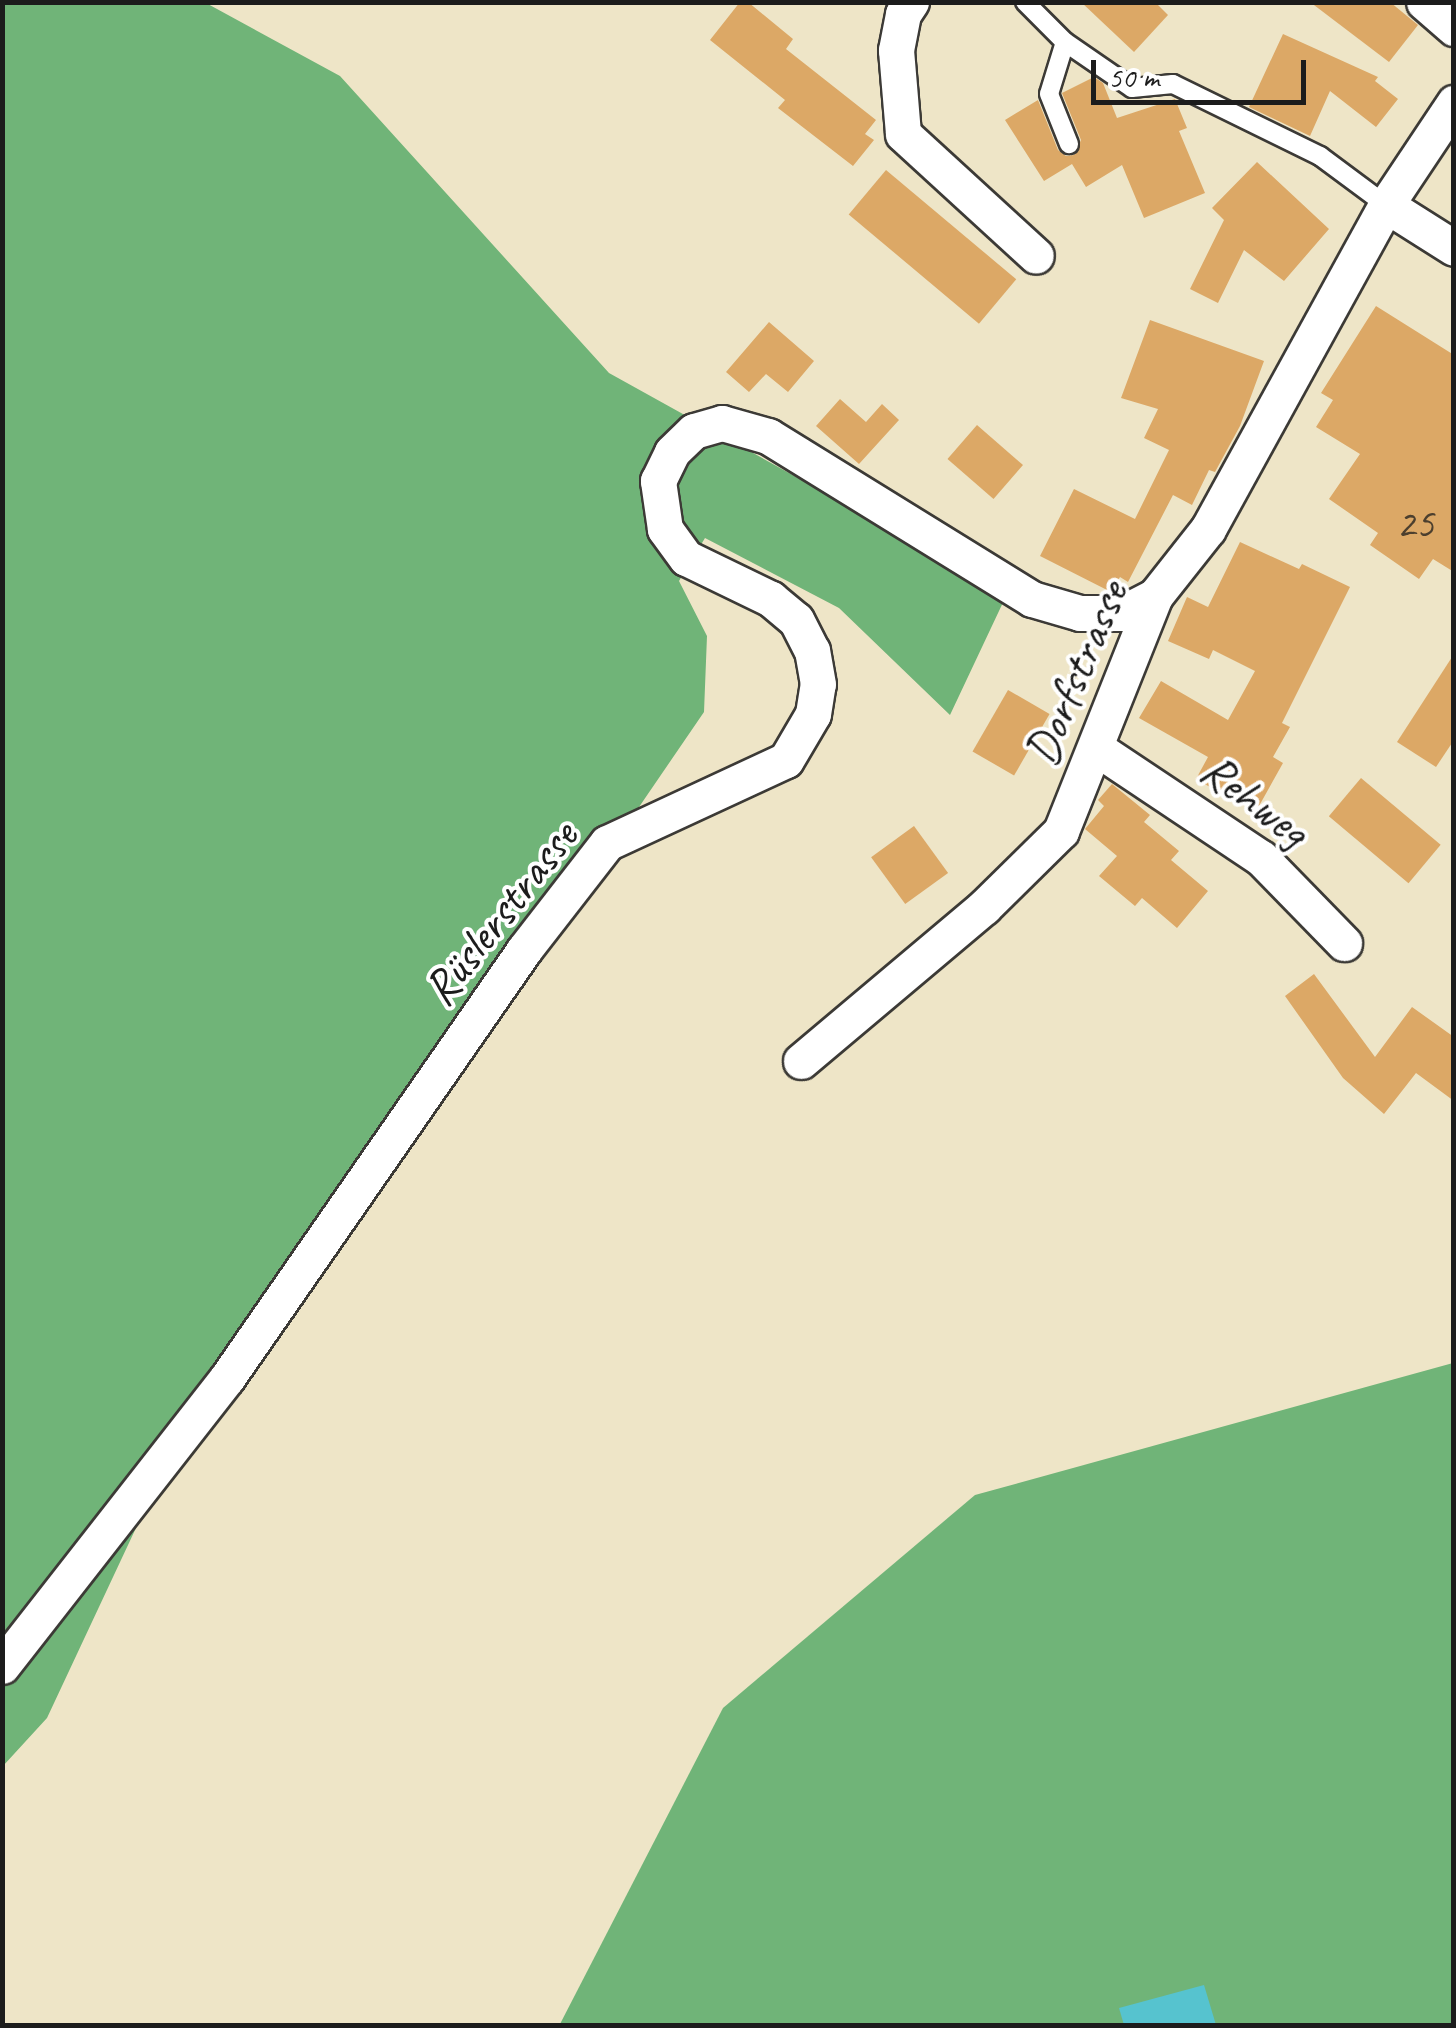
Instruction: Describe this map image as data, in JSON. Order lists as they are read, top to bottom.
{
  "streets": {
    "street": ["Dorfstrasse", "Rehweg", "Rüslerstrasse"]
  },
  "crossings": [
    ["Dorfstrasse", "Rehweg"],
    ["Dorfstrasse", "Rüslerstrasse"]
  ],
  "house_numbers": ["25"],
  "scale_bar": "50 m"
}
